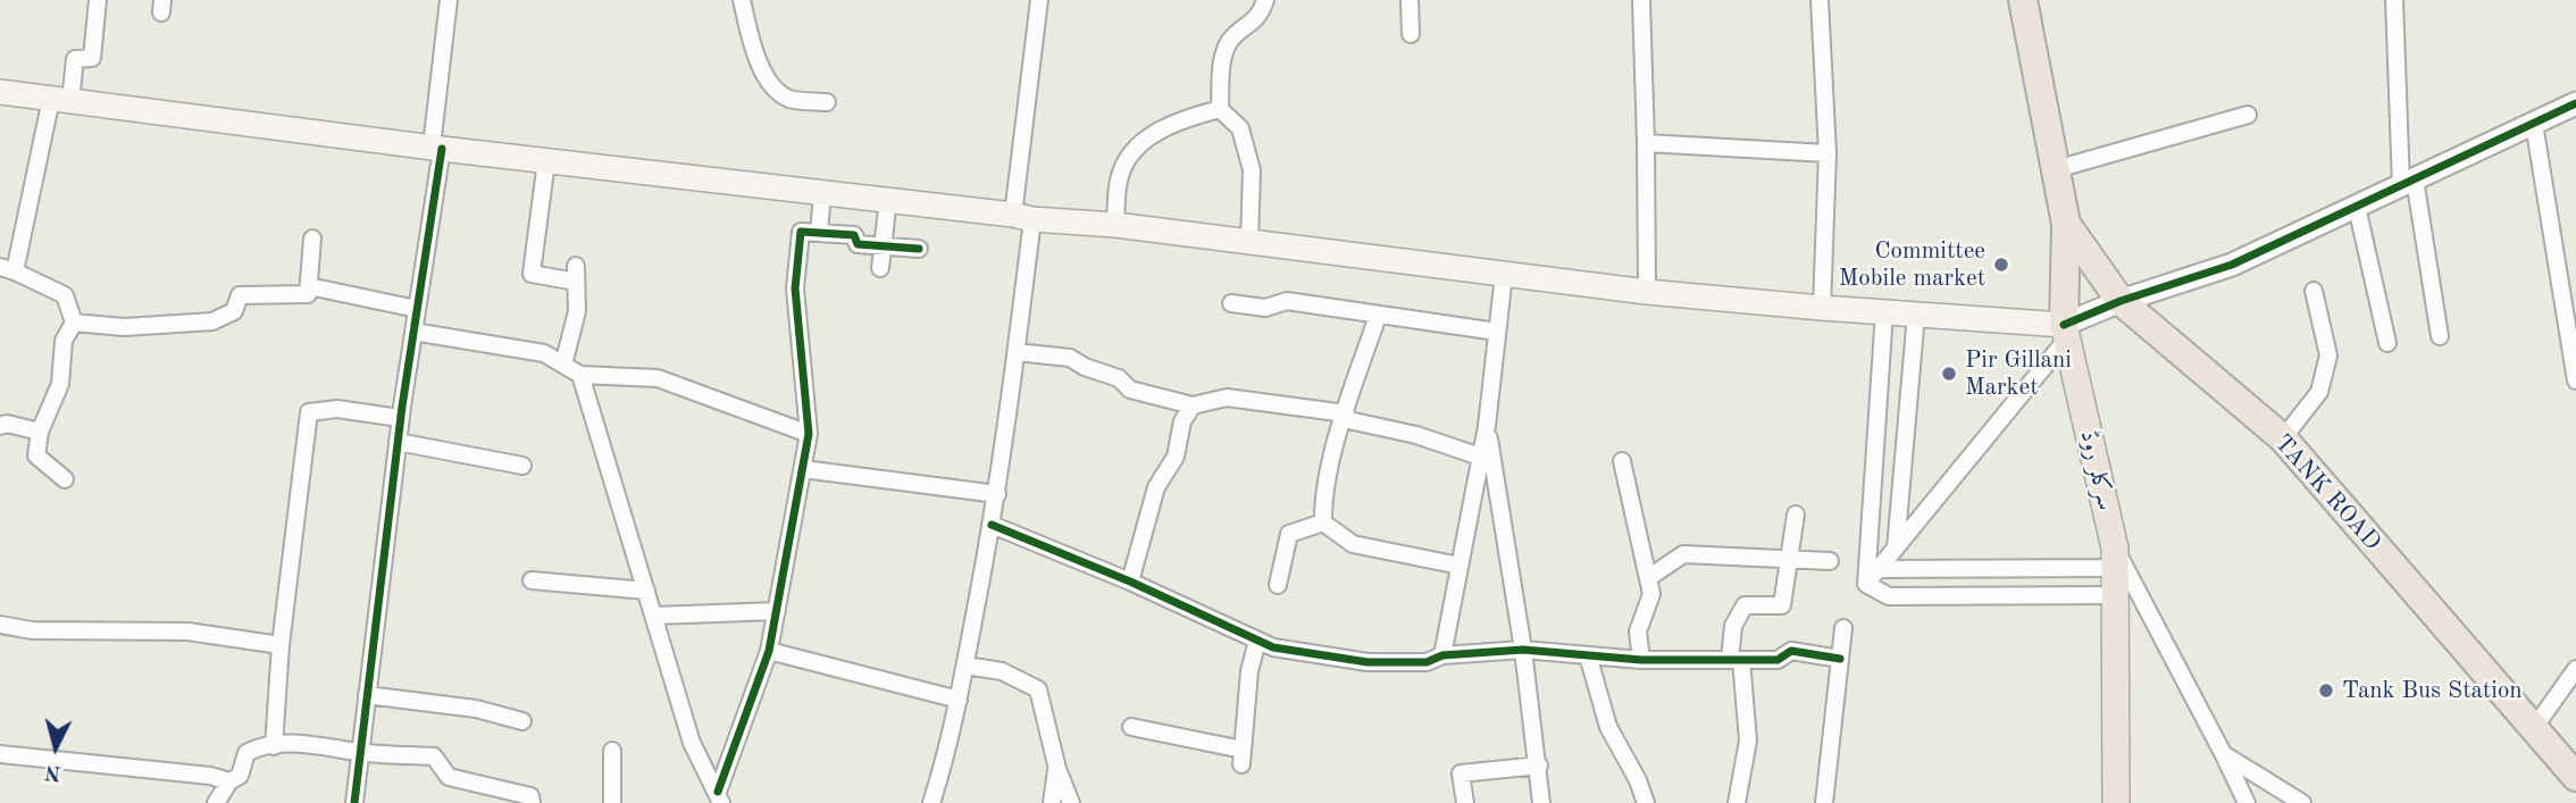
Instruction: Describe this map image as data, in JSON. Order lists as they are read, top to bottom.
{
  "streets": {
    "highway": ["سرکلر روڈ", "TANK ROAD"]
  },
  "crossings": [
    ["سرکلر روڈ", "TANK ROAD"]
  ],
  "places": ["Committee Mobile market", "Pir Gillani Market", "Tank Bus Station"],
  "north": "bottom"
}
